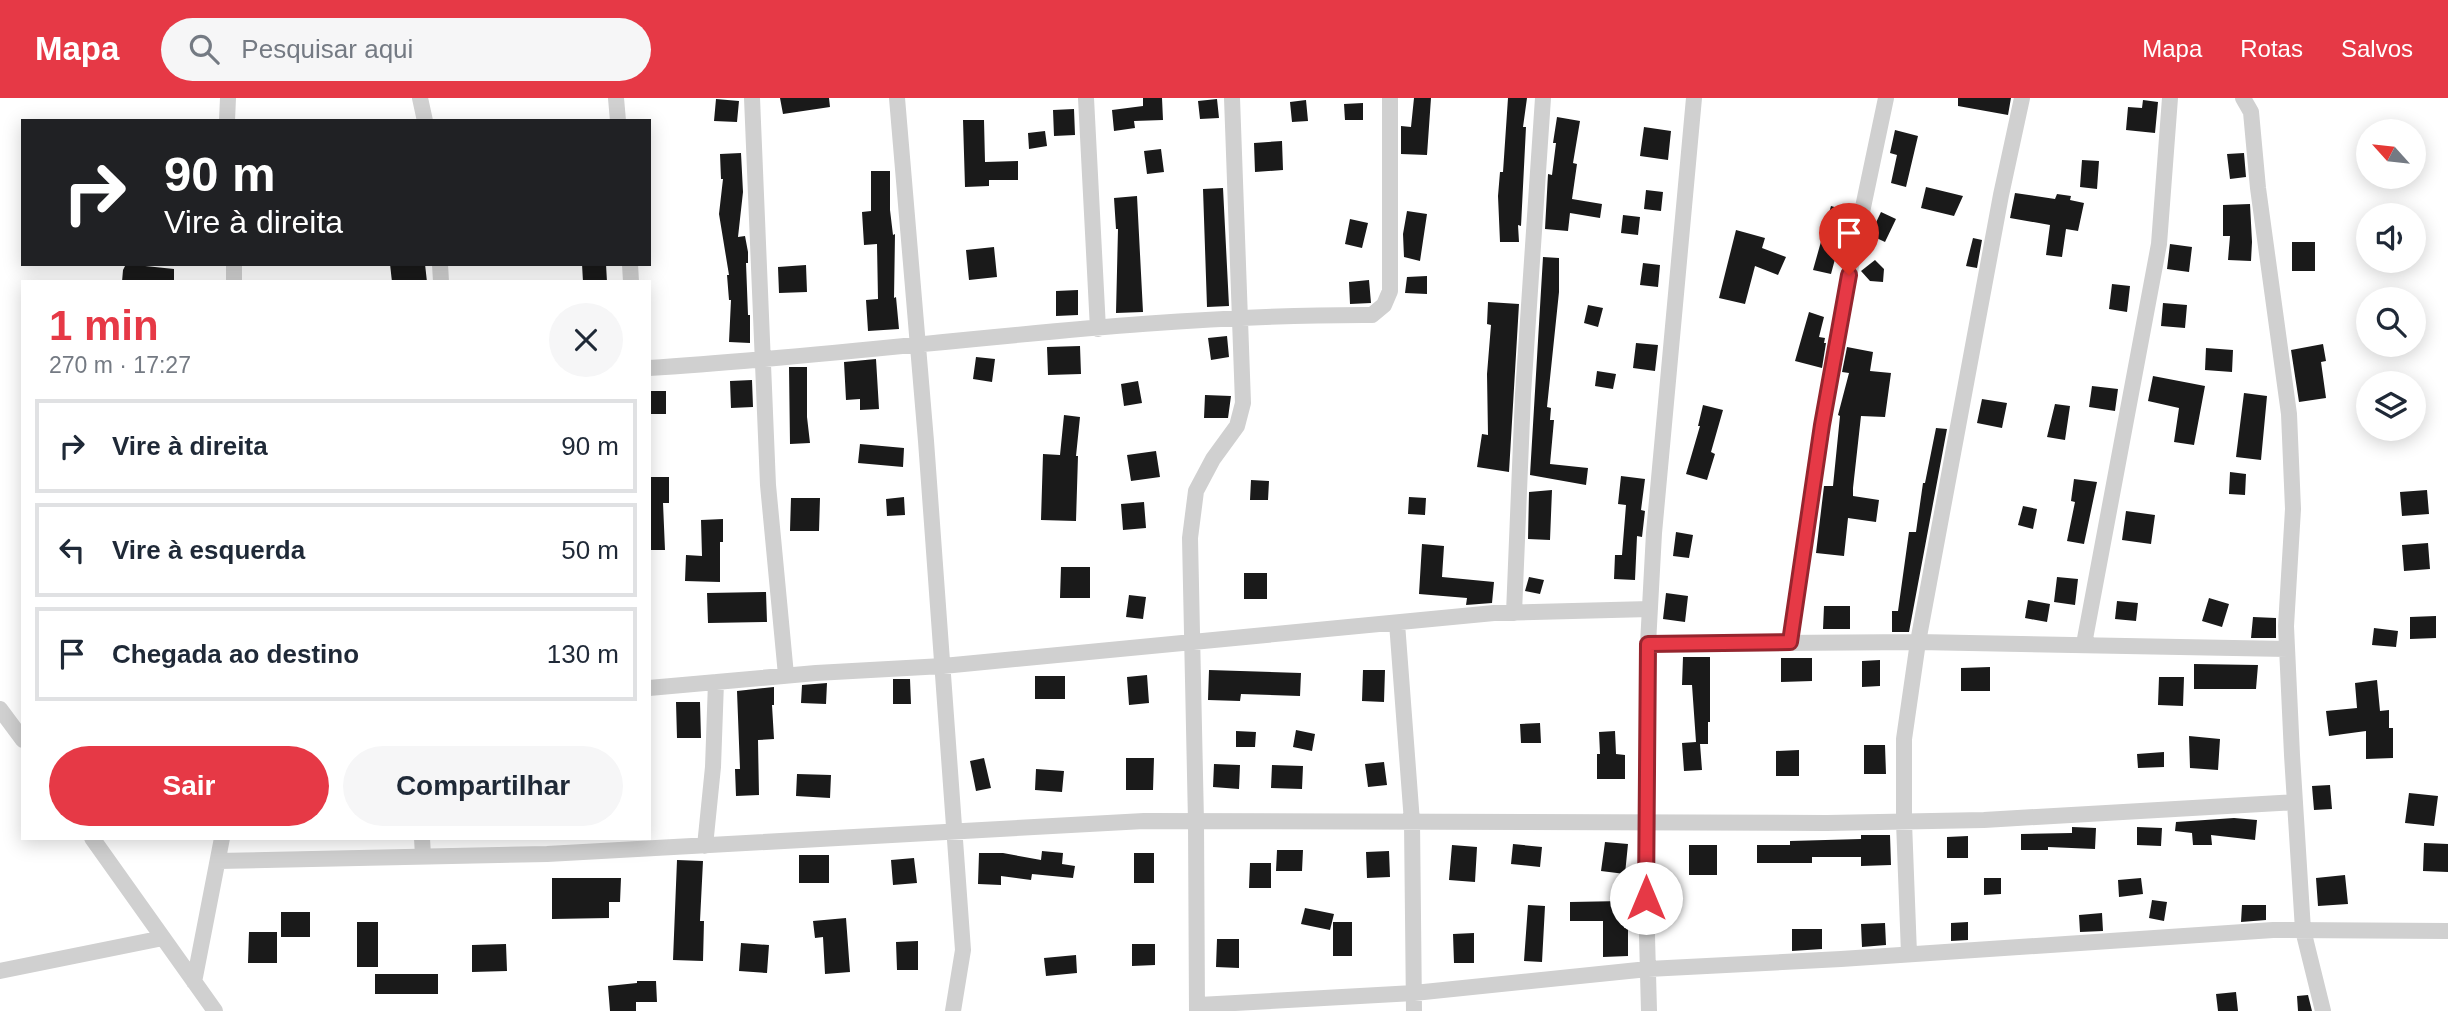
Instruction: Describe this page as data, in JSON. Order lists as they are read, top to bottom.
{
  "north": "top left",
  "page": {
    "header": "Mapa",
    "search": "Pesquisar aqui",
    "nav": ["Mapa", "Rotas", "Salvos"],
    "turn": ["90 m", "Vire à direita"],
    "heading": ["1 min", "270 m · 17:27"],
    "list": [
      {
        "name": "Vire à direita",
        "value": "90 m"
      },
      {
        "name": "Vire à esquerda",
        "value": "50 m"
      },
      {
        "name": "Chegada ao destino",
        "value": "130 m"
      }
    ],
    "buttons": ["Sair", "Compartilhar"]
  }
}
